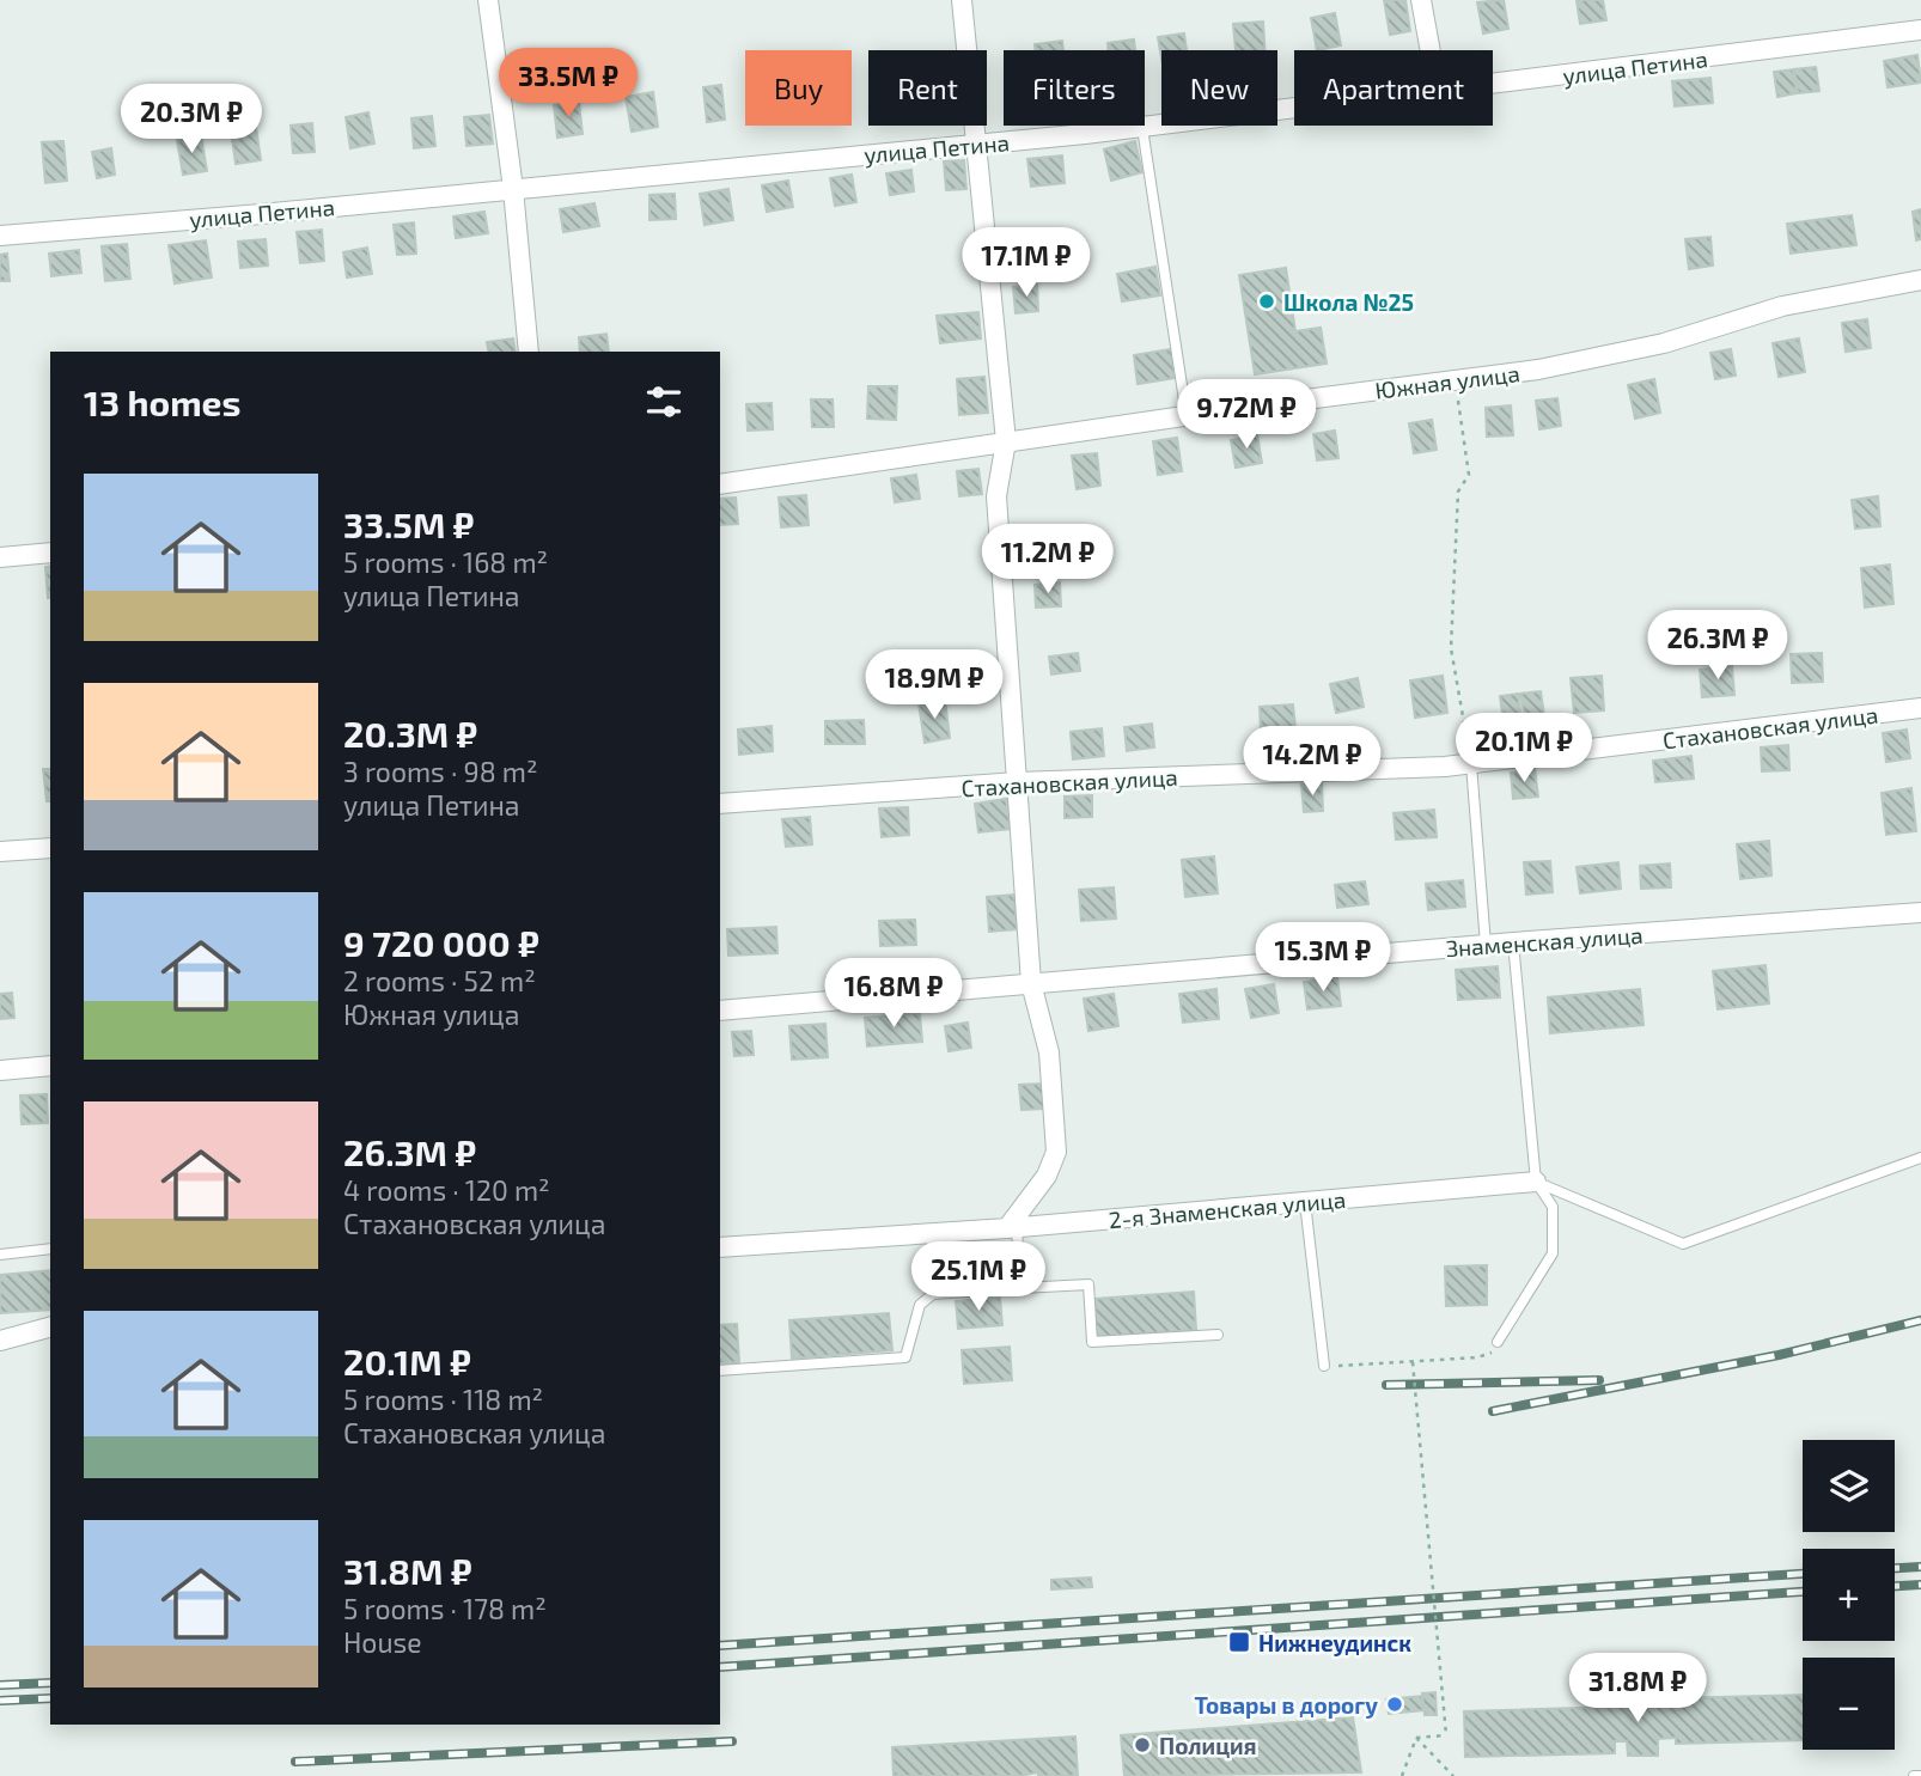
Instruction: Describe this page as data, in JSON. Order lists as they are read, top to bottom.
{
  "streets": {
    "street": [
      "улица Петина",
      "Южная улица",
      "Стахановская улица",
      "Знаменская улица",
      "2-я Знаменская улица"
    ]
  },
  "places": {
    "other": ["Школа №25", "Товары в дорогу", "Полиция"],
    "transit": ["Нижнеудинск"]
  },
  "page": {
    "price": [
      "33.5M ₽",
      "20.3M ₽",
      "17.1M ₽",
      "9.72M ₽",
      "11.2M ₽",
      "26.3M ₽",
      "18.9M ₽",
      "20.1M ₽",
      "14.2M ₽",
      "15.3M ₽",
      "16.8M ₽",
      "25.1M ₽",
      "31.8M ₽"
    ],
    "chip": [
      "Buy",
      "Rent",
      "Filters",
      "New",
      "Apartment"
    ],
    "heading": "13 homes",
    "list": [
      {
        "name": "33.5M ₽",
        "note": "5 rooms · 168 m² · улица Петина"
      },
      {
        "name": "20.3M ₽",
        "note": "3 rooms · 98 m² · улица Петина"
      },
      {
        "name": "9 720 000 ₽",
        "note": "2 rooms · 52 m² · Южная улица"
      },
      {
        "name": "26.3M ₽",
        "note": "4 rooms · 120 m² · Стахановская улица"
      },
      {
        "name": "20.1M ₽",
        "note": "5 rooms · 118 m² · Стахановская улица"
      },
      {
        "name": "31.8M ₽",
        "note": "5 rooms · 178 m² · House"
      }
    ],
    "map_buttons": ["+", "−"]
  }
}
